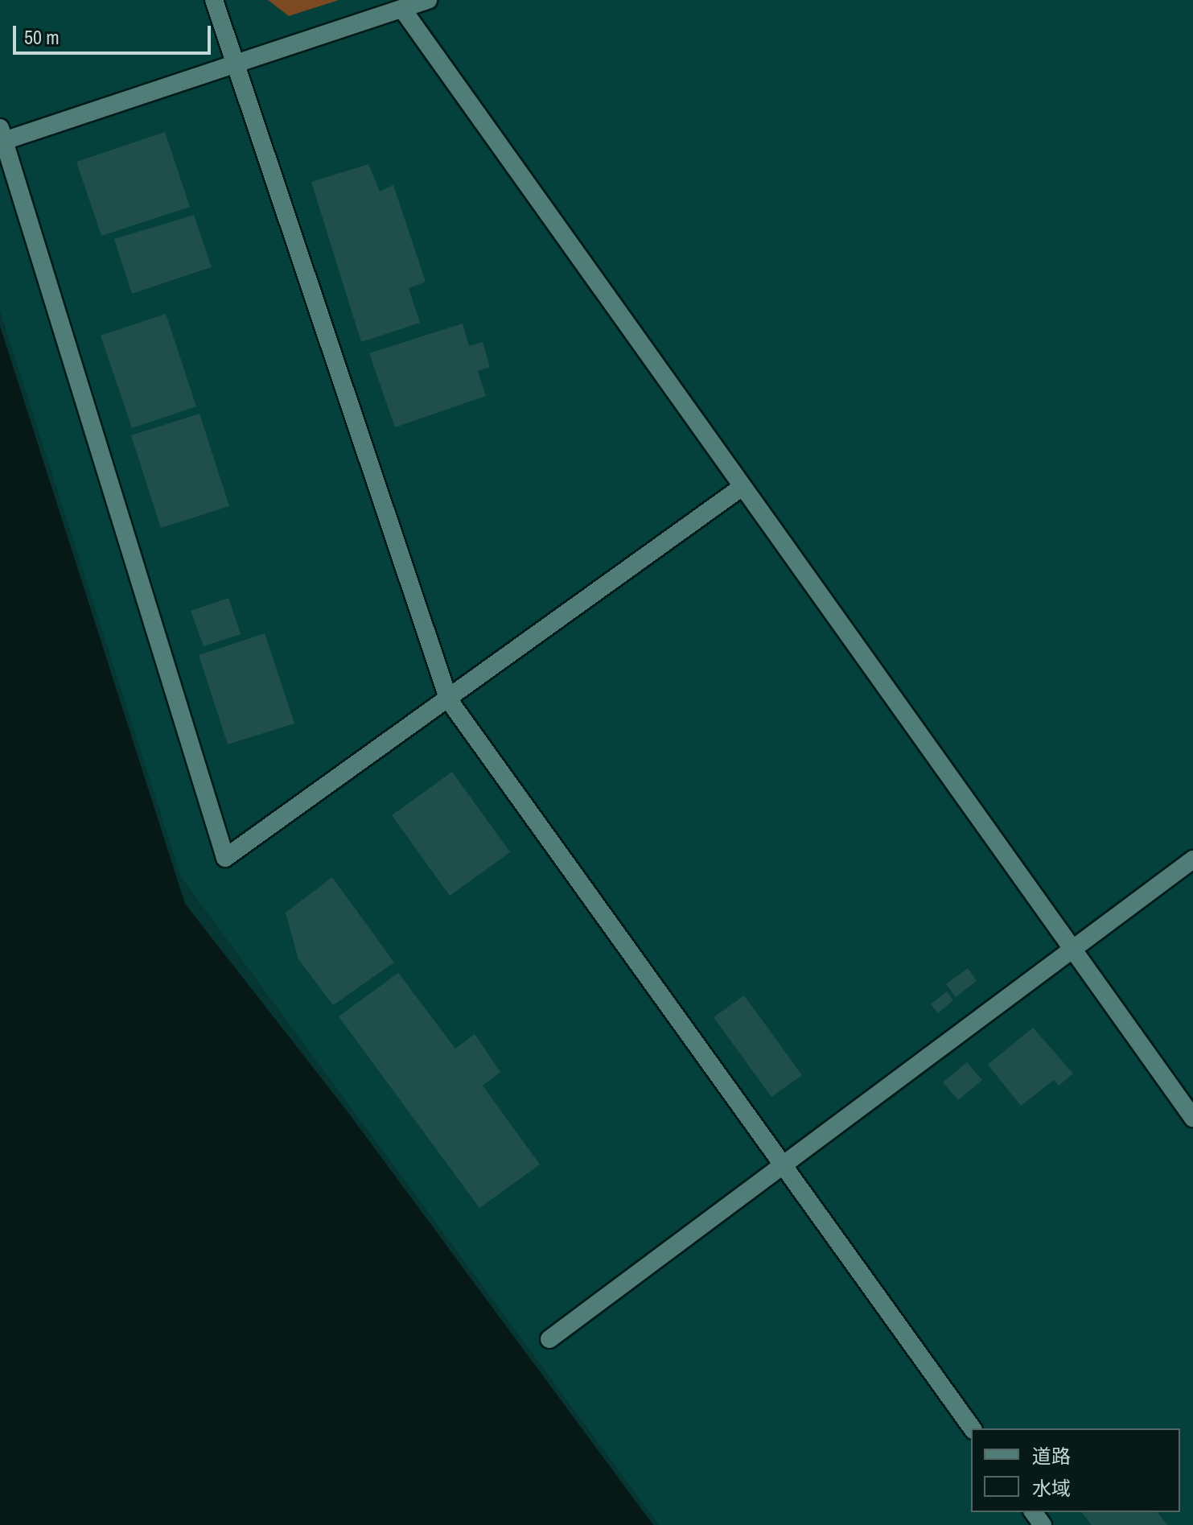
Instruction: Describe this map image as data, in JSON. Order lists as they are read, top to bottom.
{
  "legend": ["道路", "水域"],
  "scale_bar": "50 m"
}
